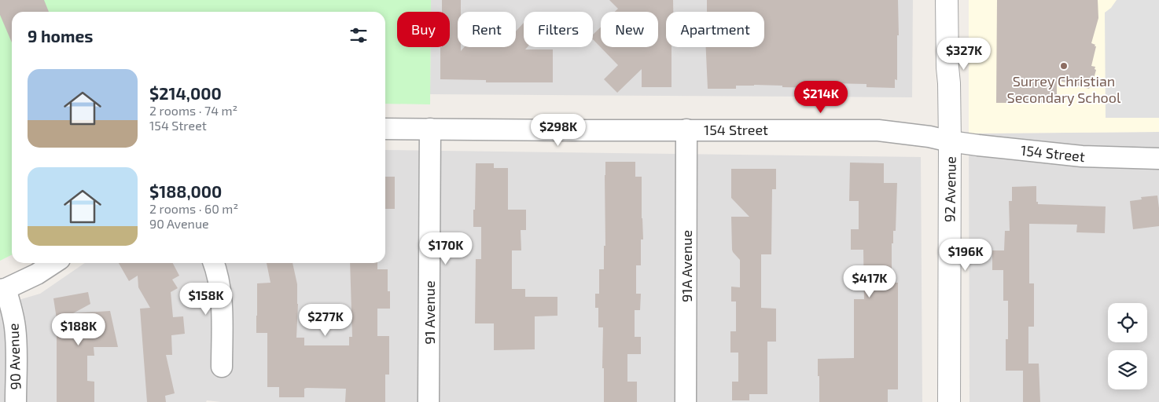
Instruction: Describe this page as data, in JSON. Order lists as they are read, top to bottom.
{
  "streets": {
    "street": [
      "154 Street",
      "92 Avenue",
      "91A Avenue",
      "91 Avenue",
      "90 Avenue"
    ]
  },
  "crossings": [
    ["154 Street", "92 Avenue"],
    ["154 Street", "91A Avenue"],
    ["154 Street", "91 Avenue"]
  ],
  "places": ["Surrey Christian Secondary School"],
  "page": {
    "chip": [
      "Buy",
      "Rent",
      "Filters",
      "New",
      "Apartment"
    ],
    "heading": "9 homes",
    "price": [
      "$327K",
      "$214K",
      "$298K",
      "$170K",
      "$196K",
      "$417K",
      "$158K",
      "$277K",
      "$188K"
    ],
    "list": [
      {
        "name": "$214,000",
        "note": "2 rooms · 74 m² · 154 Street"
      },
      {
        "name": "$188,000",
        "note": "2 rooms · 60 m² · 90 Avenue"
      }
    ]
  }
}
